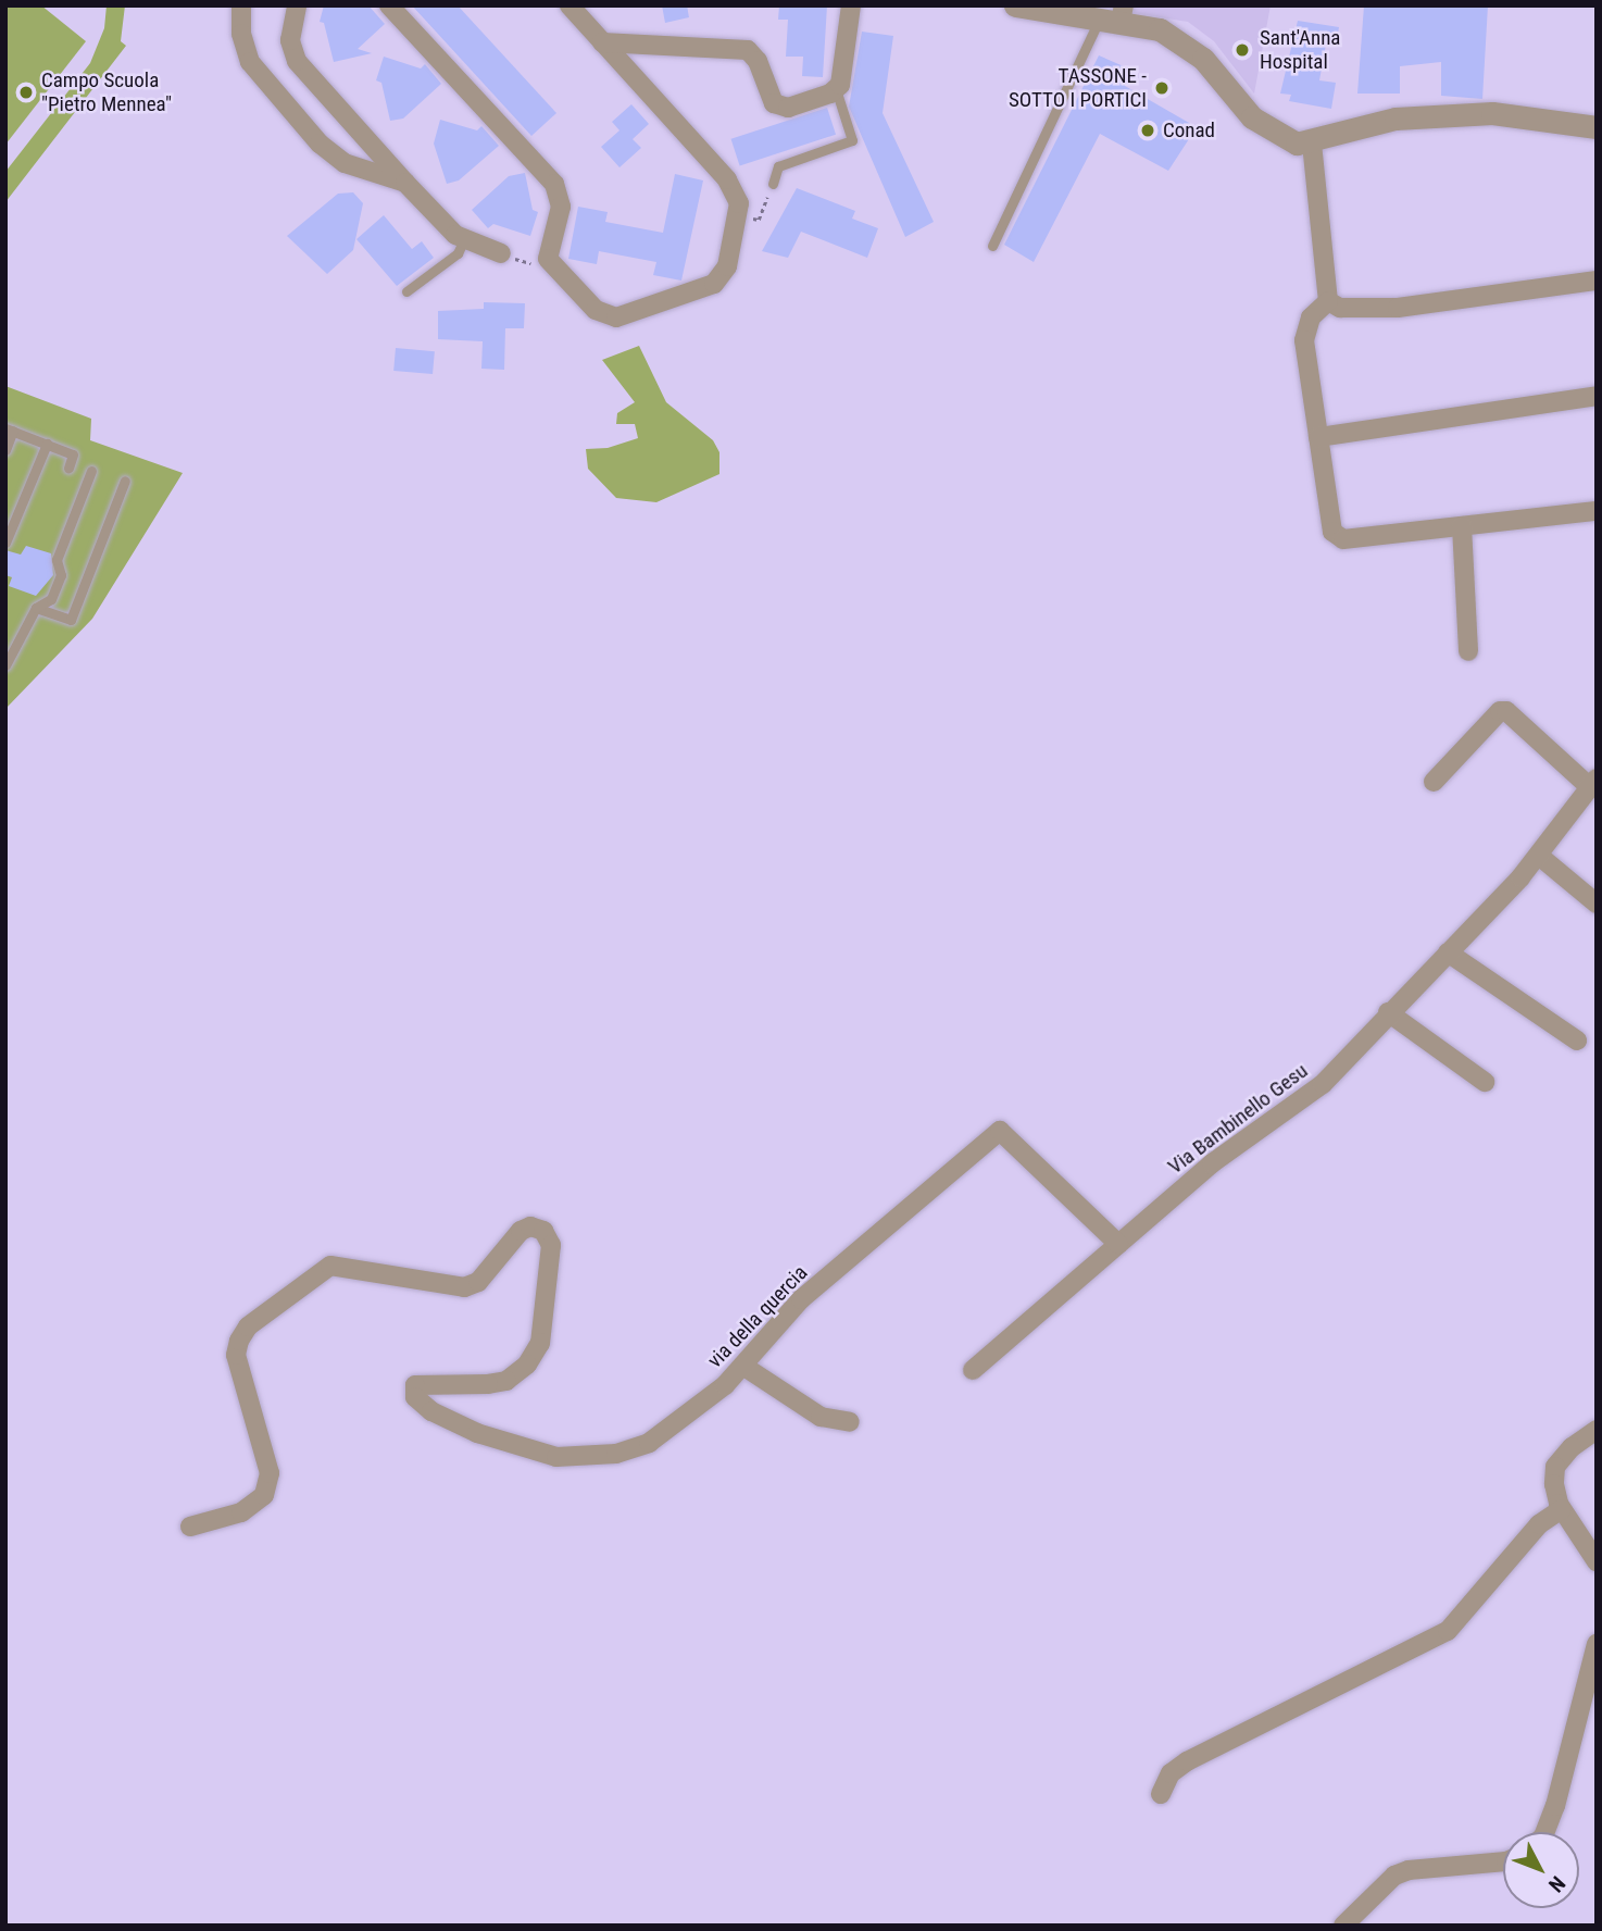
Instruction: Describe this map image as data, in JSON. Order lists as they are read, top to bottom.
{
  "streets": {
    "street": ["Via Bambinello Gesu", "via della quercia"]
  },
  "crossings": [
    ["Via Bambinello Gesu", "via della quercia"]
  ],
  "places": [
    "Sant'Anna Hospital",
    "TASSONE - SOTTO I PORTICI",
    "Campo Scuola \"Pietro Mennea\"",
    "Conad"
  ],
  "north": "bottom right"
}
